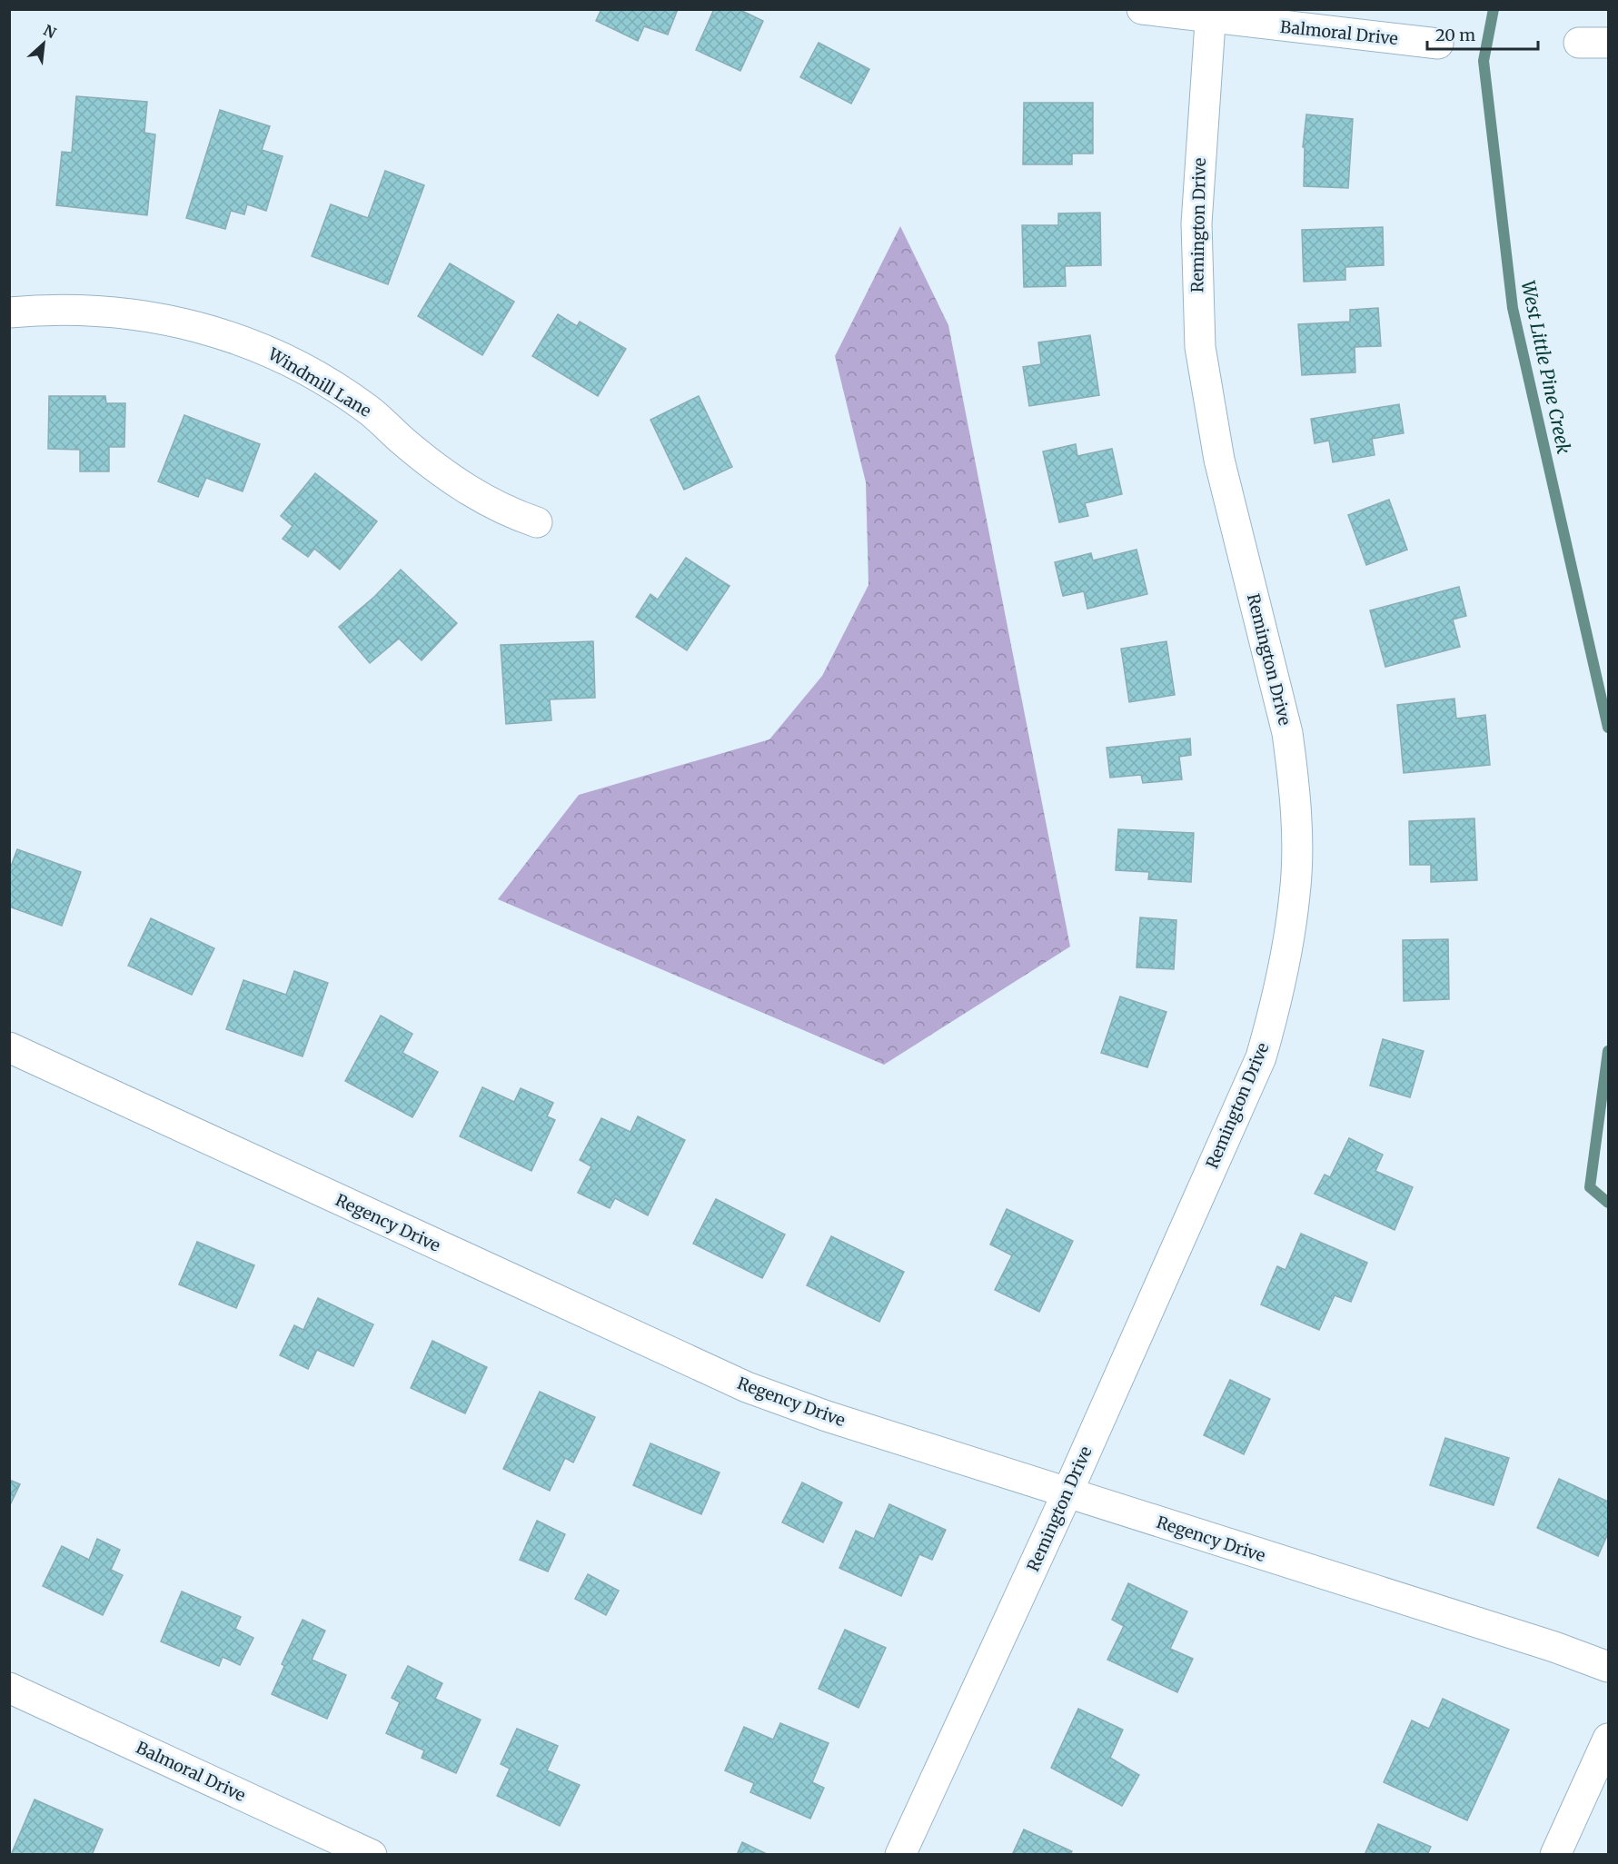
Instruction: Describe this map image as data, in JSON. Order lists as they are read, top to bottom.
{
  "streets": {
    "street": [
      "Balmoral Drive",
      "Remington Drive",
      "Windmill Lane",
      "Regency Drive"
    ]
  },
  "crossings": [
    ["Balmoral Drive", "Remington Drive"],
    ["Remington Drive", "Regency Drive"]
  ],
  "water": ["West Little Pine Creek"],
  "scale_bar": "20 m",
  "north": "top right"
}
